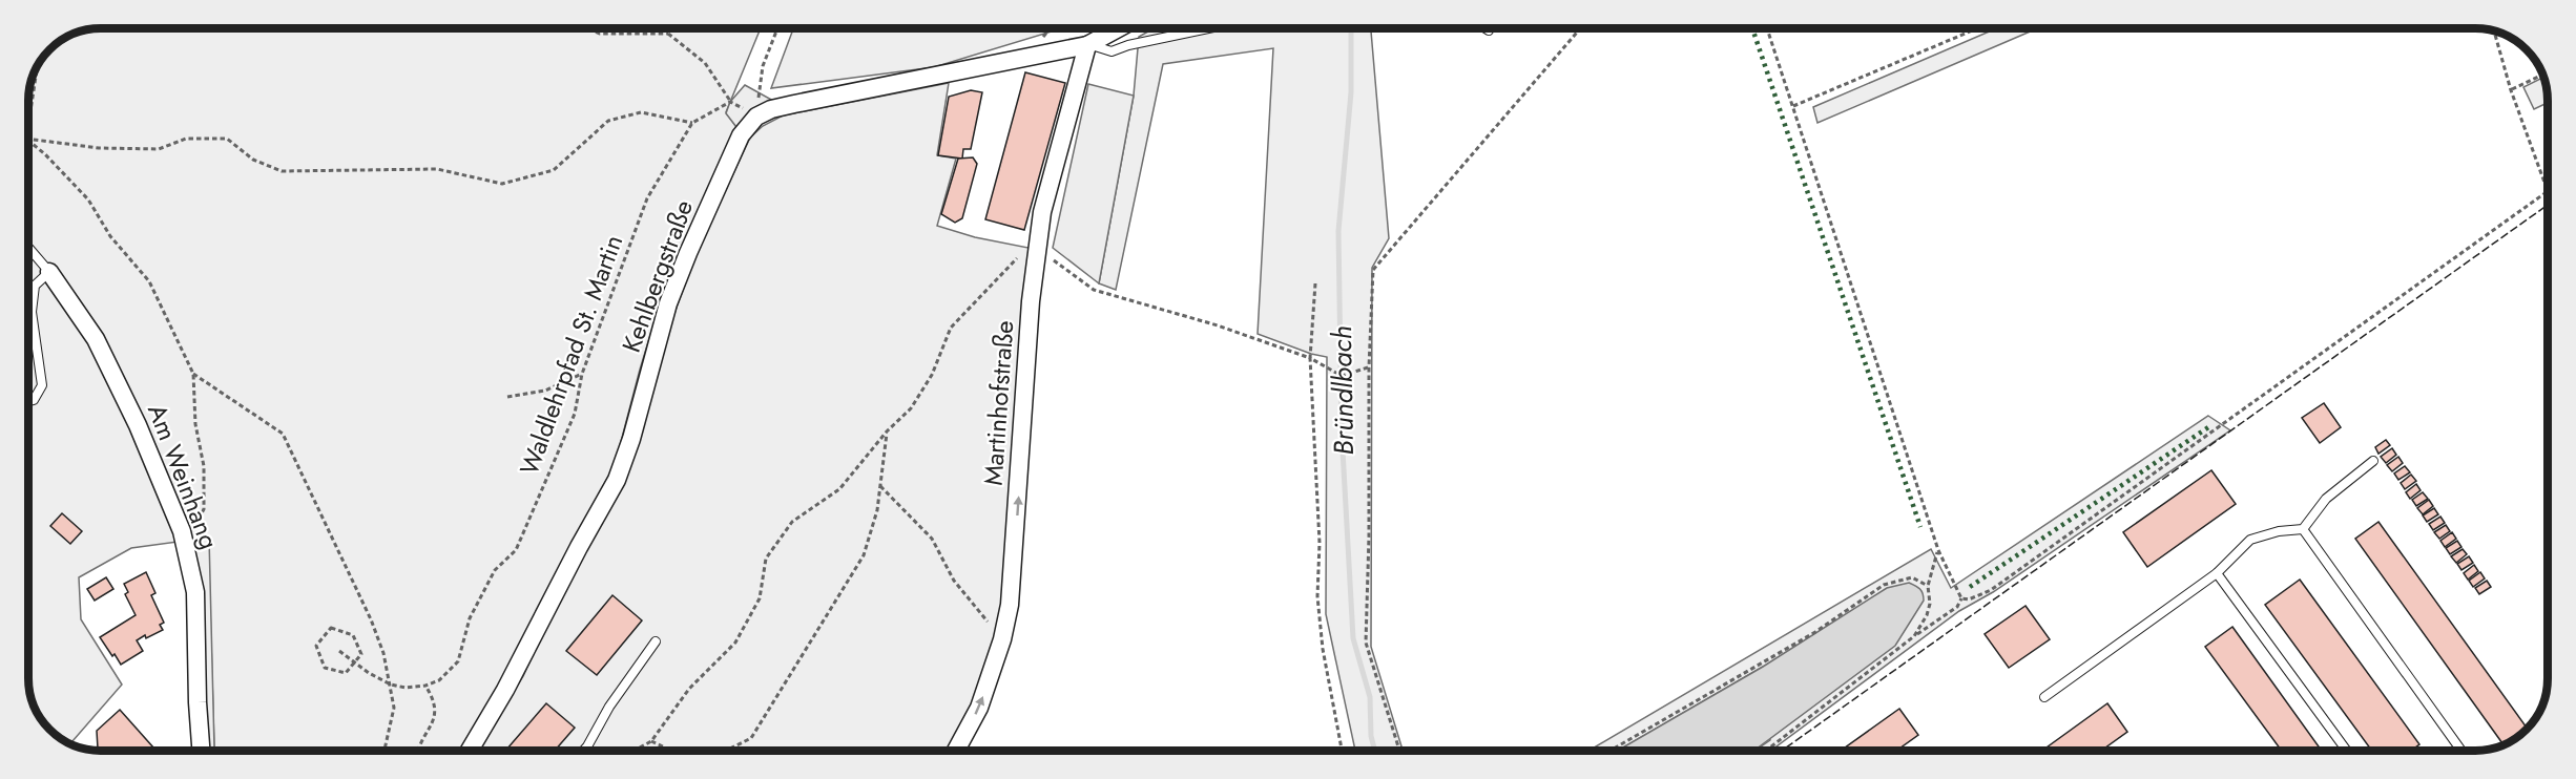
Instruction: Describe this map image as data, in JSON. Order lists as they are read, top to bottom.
{
  "streets": {
    "street": ["Kehlbergstraße", "Martinhofstraße", "Am Weinhang"],
    "path": ["Waldlehrpfad St. Martin"]
  },
  "one_way": ["Martinhofstraße"],
  "water": ["Bründlbach"]
}
